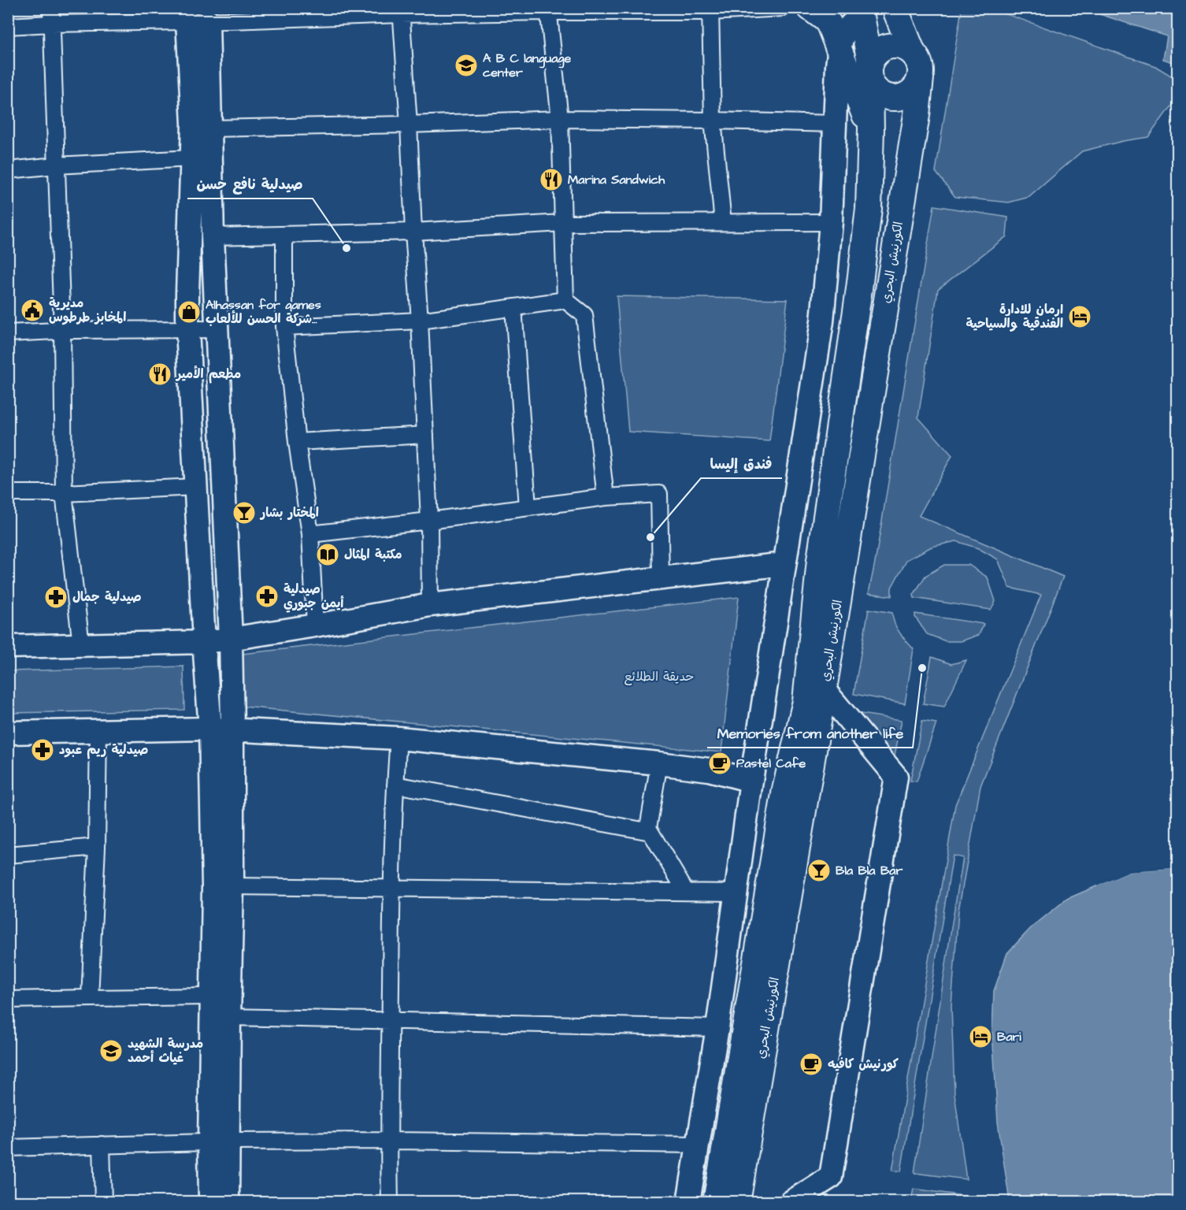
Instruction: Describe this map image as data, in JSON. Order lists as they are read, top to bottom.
{
  "streets": {
    "main road": ["الكورنيش البحري"]
  },
  "parks": ["حديقة الطلائع"],
  "places": {
    "school or university": ["A B C language center", "مدرسة الشهيد غياث أحمد"],
    "restaurant": ["Marina Sandwich", "مطعم الأمير"],
    "other": ["صيدلية نافع حسن", "فندق إليسا", "Memories from another life"],
    "public building": ["مديرية المخابز طرطوس"],
    "shop": ["Alhassan for games شركة الحسن للألعاب..."],
    "hotel": ["ارمان للادارة الفندقية والسياحية", "Bari"],
    "bar": ["المختار بشار", "Bla Bla Bar"],
    "library": ["مكتبة المثال"],
    "pharmacy": ["صيدلية أيمن جبوري", "صيدلية جمال", "صيدلية ريم عبود"],
    "cafe": ["Pastel Cafe", "كورنيش كافيه"]
  }
}
